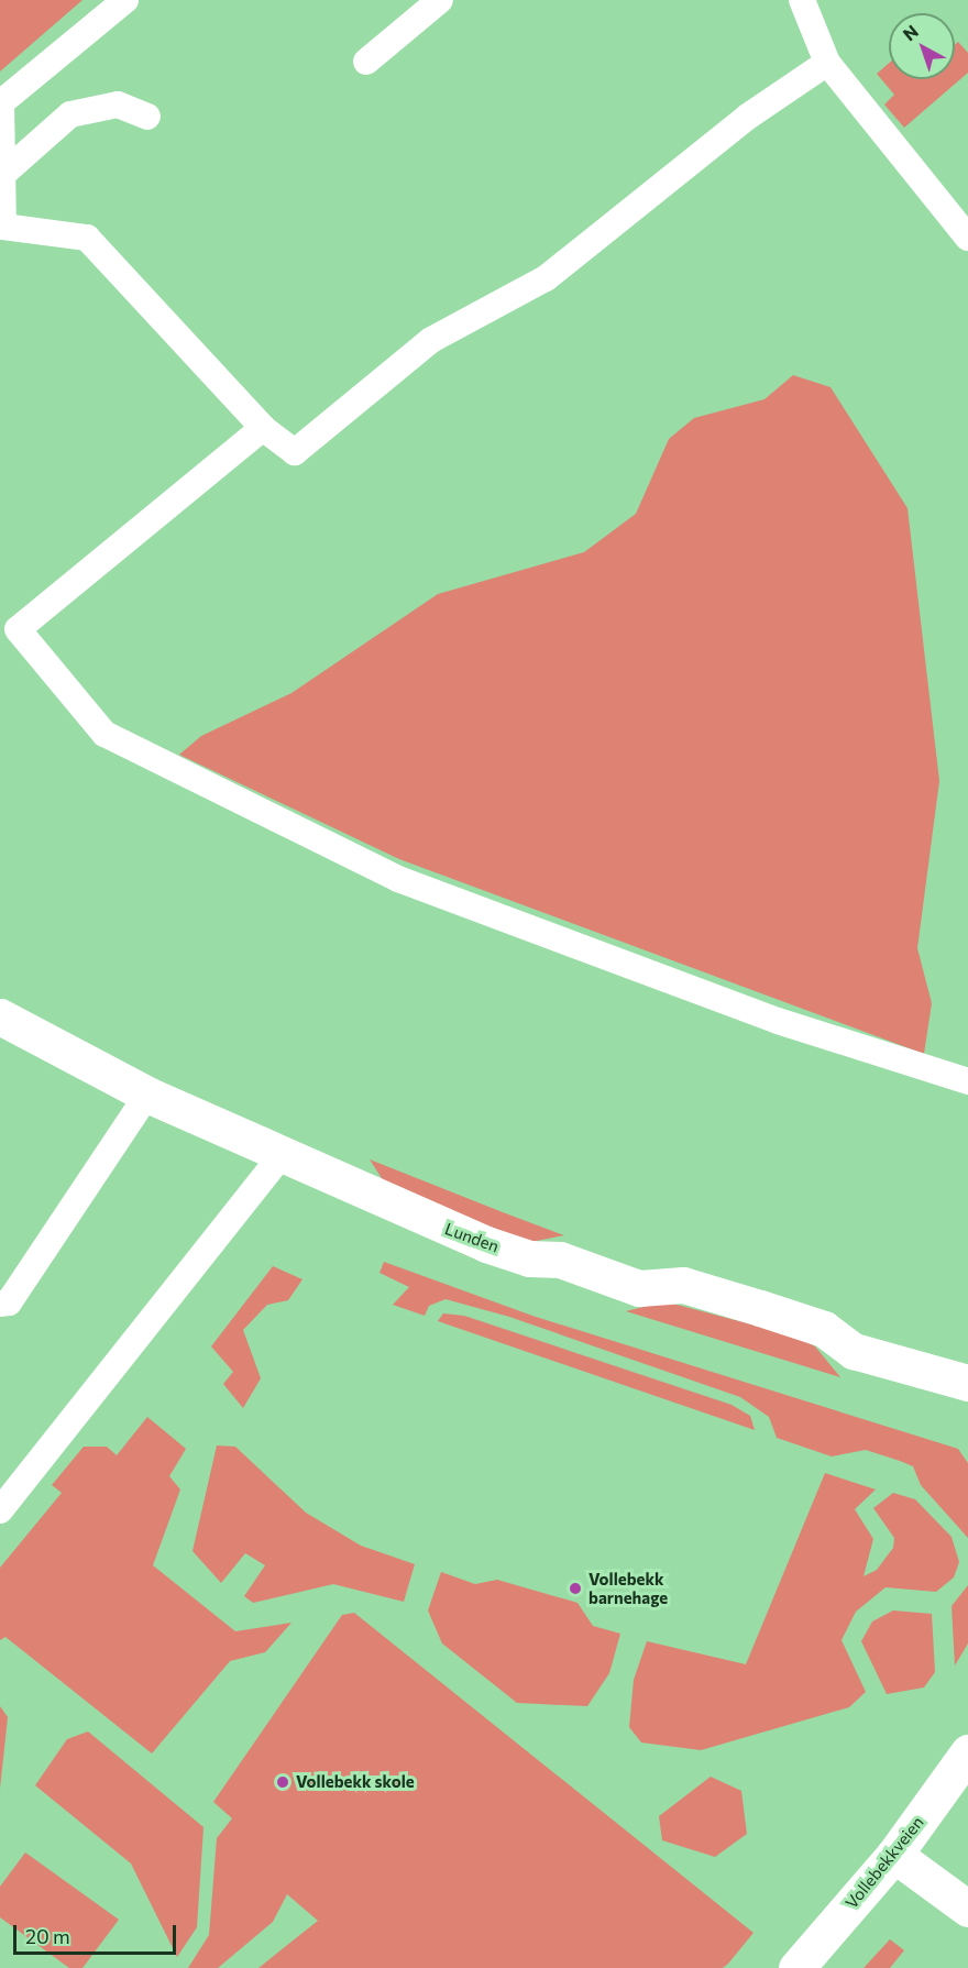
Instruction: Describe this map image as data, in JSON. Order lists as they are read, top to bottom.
{
  "streets": {
    "street": ["Lunden", "Vollebekkveien"]
  },
  "places": ["Vollebekk barnehage", "Vollebekk skole"],
  "scale_bar": "20 m",
  "north": "top left"
}
